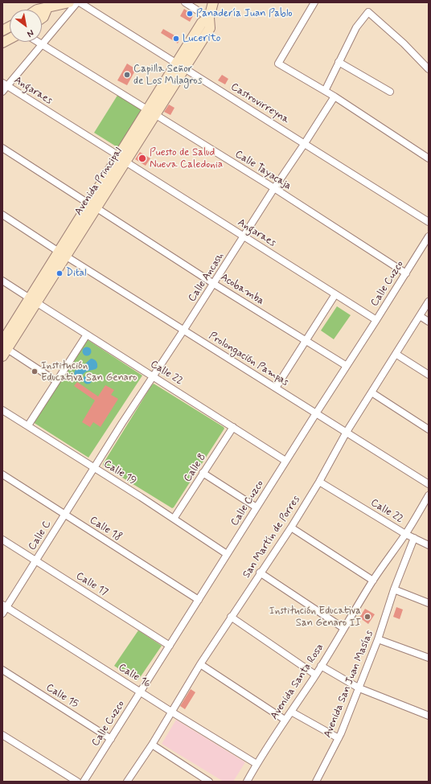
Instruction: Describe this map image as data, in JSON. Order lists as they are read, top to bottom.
{
  "streets": {
    "street": [
      "Angaraes",
      "Castrovirreyna",
      "Calle Tayacaja",
      "Avenida Principal",
      "Calle Ancash",
      "Calle Cuzco",
      "Acobamba",
      "Prolongación Pampas",
      "Calle 22",
      "Calle 8",
      "Calle 19",
      "Calle 18",
      "Calle C",
      "San Martín de Porres",
      "Calle 17",
      "Calle 16",
      "Avenida Santa Rosa",
      "Avenida San Juan Masías",
      "Calle 15"
    ]
  },
  "crossings": [
    ["Angaraes", "Avenida Principal"],
    ["Angaraes", "Calle Ancash"],
    ["Angaraes", "Calle Cuzco"],
    ["Castrovirreyna", "Avenida Principal"],
    ["Castrovirreyna", "Calle Ancash"],
    ["Calle Tayacaja", "Avenida Principal"],
    ["Calle Tayacaja", "Calle Ancash"],
    ["Calle Tayacaja", "Calle Cuzco"],
    ["Avenida Principal", "Acobamba"],
    ["Avenida Principal", "Prolongación Pampas"],
    ["Avenida Principal", "Calle 22"],
    ["Calle Ancash", "Acobamba"],
    ["Calle Ancash", "Prolongación Pampas"],
    ["Calle Ancash", "Calle 22"],
    ["Calle Ancash", "Calle 19"],
    ["Calle Ancash", "Calle C"],
    ["Calle Cuzco", "Acobamba"],
    ["Calle Cuzco", "Prolongación Pampas"],
    ["Calle Cuzco", "Calle 22"],
    ["Calle Cuzco", "Calle 19"],
    ["Calle Cuzco", "Calle 18"],
    ["Calle Cuzco", "Calle 17"],
    ["Calle Cuzco", "Calle 16"],
    ["Calle Cuzco", "Calle 15"],
    ["Prolongación Pampas", "San Martín de Porres"],
    ["Calle 22", "Calle 8"],
    ["Calle 22", "San Martín de Porres"],
    ["Calle 22", "Avenida Santa Rosa"],
    ["Calle 22", "Avenida San Juan Masías"],
    ["Calle 8", "Calle 19"],
    ["Calle 19", "Calle C"],
    ["Calle 18", "Calle C"],
    ["Calle C", "Calle 17"],
    ["Calle C", "Calle 16"],
    ["San Martín de Porres", "Calle 16"],
    ["Calle 16", "Avenida Santa Rosa"]
  ],
  "places": [
    "Panadería Juan Pablo",
    "Lucerito",
    "Capilla Señor de Los Milagros",
    "Puesto de Salud Nueva Caledonia",
    "Dital",
    "Institución Educativa San Genaro",
    "Institución Educativa San Genaro II"
  ],
  "north": "bottom right"
}
